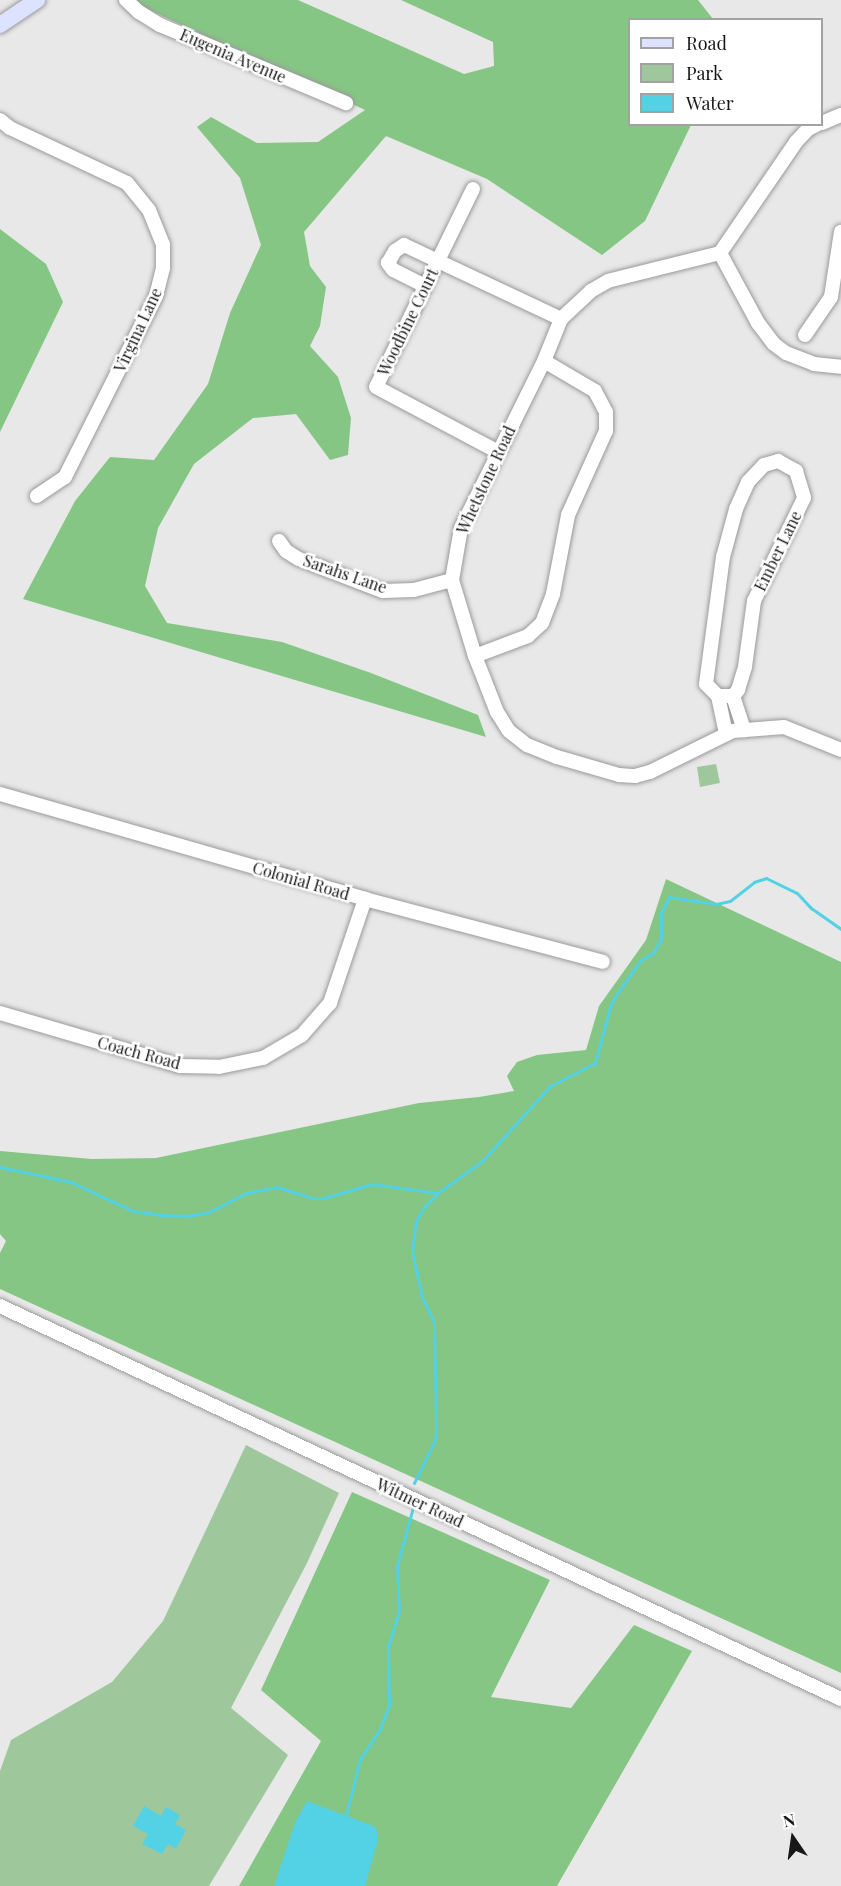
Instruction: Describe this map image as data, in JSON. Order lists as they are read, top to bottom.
{
  "streets": {
    "street": [
      "Eugenia Avenue",
      "Woodbine Court",
      "Virgina Lane",
      "Whetstone Road",
      "Ember Lane",
      "Sarahs Lane",
      "Colonial Road",
      "Coach Road",
      "Witmer Road"
    ]
  },
  "crossings": [
    ["Woodbine Court", "Whetstone Road"],
    ["Whetstone Road", "Ember Lane"],
    ["Whetstone Road", "Sarahs Lane"],
    ["Colonial Road", "Coach Road"]
  ],
  "legend": ["Road", "Park", "Water"],
  "north": "top"
}
